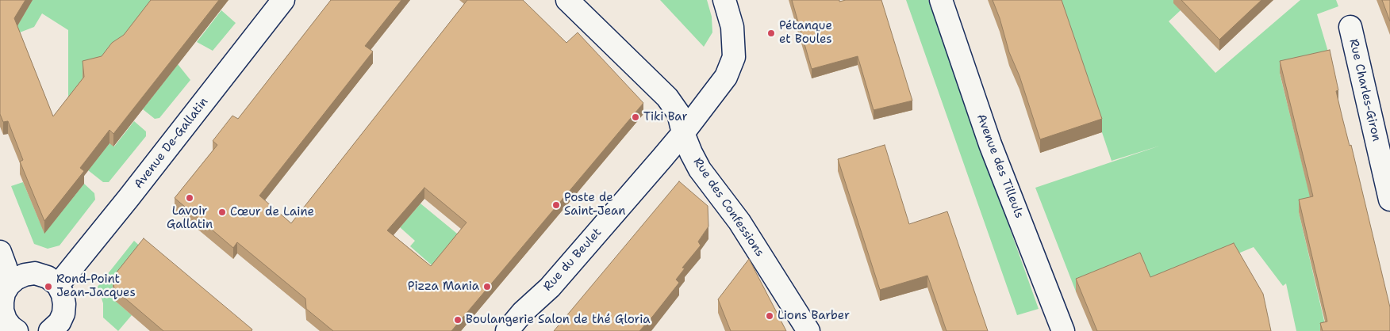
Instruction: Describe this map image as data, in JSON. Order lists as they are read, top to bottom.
{
  "streets": {
    "street": [
      "Rue Charles-Giron",
      "Avenue De-Gallatin",
      "Avenue des Tilleuls",
      "Rue des Confessions",
      "Rue du Beulet"
    ]
  },
  "crossings": [
    ["Rue des Confessions", "Rue du Beulet"]
  ],
  "places": [
    "Pétanque et Boules",
    "Tiki Bar",
    "Lavoir Gallatin",
    "Poste de Saint-Jean",
    "Cœur de Laine",
    "Rond-Point Jean-Jacques",
    "Pizza Mania",
    "Lions Barber",
    "Boulangerie Salon de thé Gloria"
  ]
}
